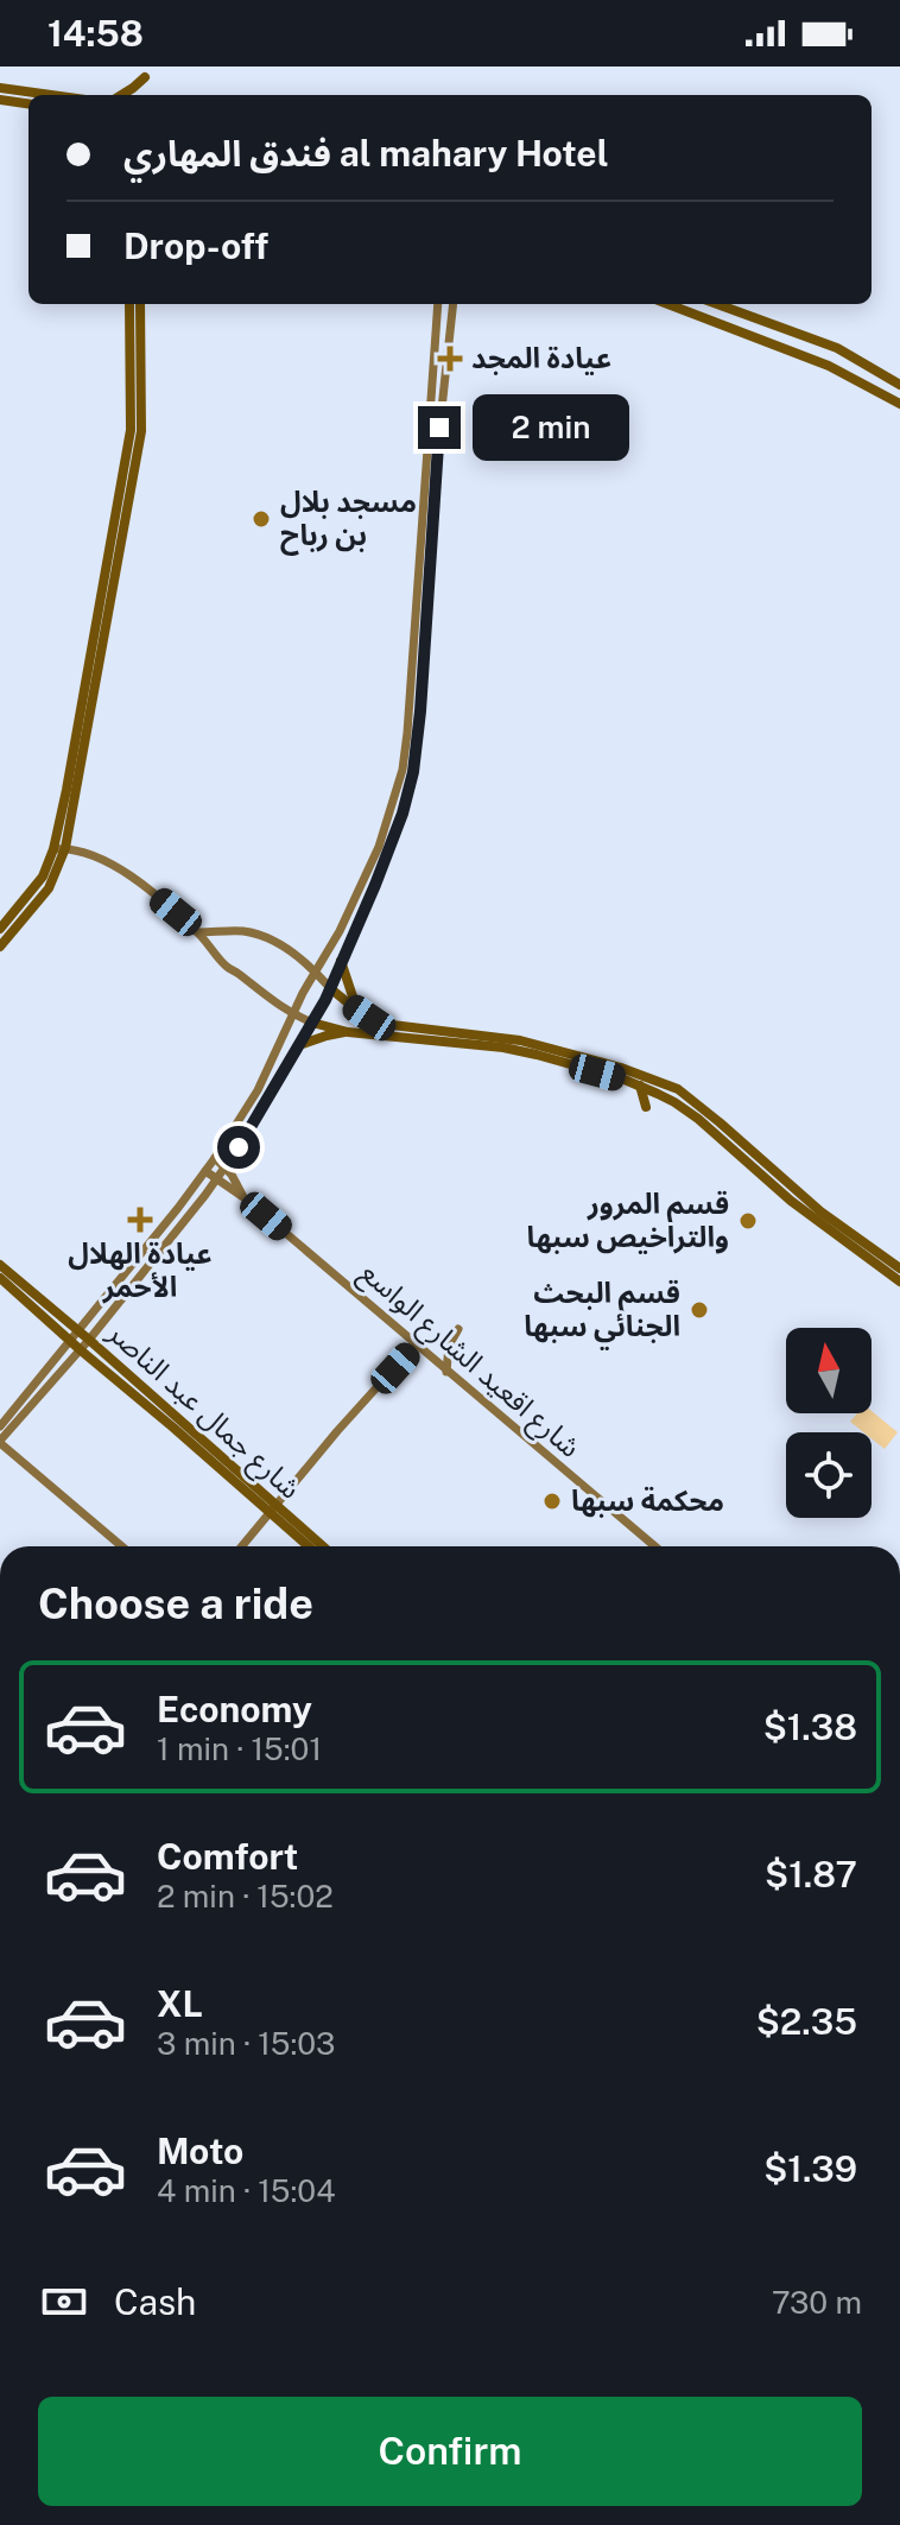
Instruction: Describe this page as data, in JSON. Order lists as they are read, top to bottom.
{
  "streets": {
    "main road": ["شارع اقعيد الشارع الواسع", "شارع جمال عبد الناصر"]
  },
  "places": {
    "health": ["عيادة المجد", "عيادة الهلال الأحمر"],
    "other": [
      "مسجد بلال بن رباح",
      "قسم المرور والتراخيص سبها",
      "قسم البحث الجنائي سبها",
      "محكمة سبها"
    ]
  },
  "north": "top",
  "page": {
    "status": "14:58",
    "banner": ["فندق المهاري al mahary Hotel", "Drop-off"],
    "bubble": "2 min",
    "heading": "Choose a ride",
    "list": [
      {
        "name": "Economy",
        "note": "1 min · 15:01",
        "value": "$1.38"
      },
      {
        "name": "Comfort",
        "note": "2 min · 15:02",
        "value": "$1.87"
      },
      {
        "name": "XL",
        "note": "3 min · 15:03",
        "value": "$2.35"
      },
      {
        "name": "Moto",
        "note": "4 min · 15:04",
        "value": "$1.39"
      }
    ],
    "pay": ["Cash", "730 m"],
    "buttons": "Confirm"
  }
}
